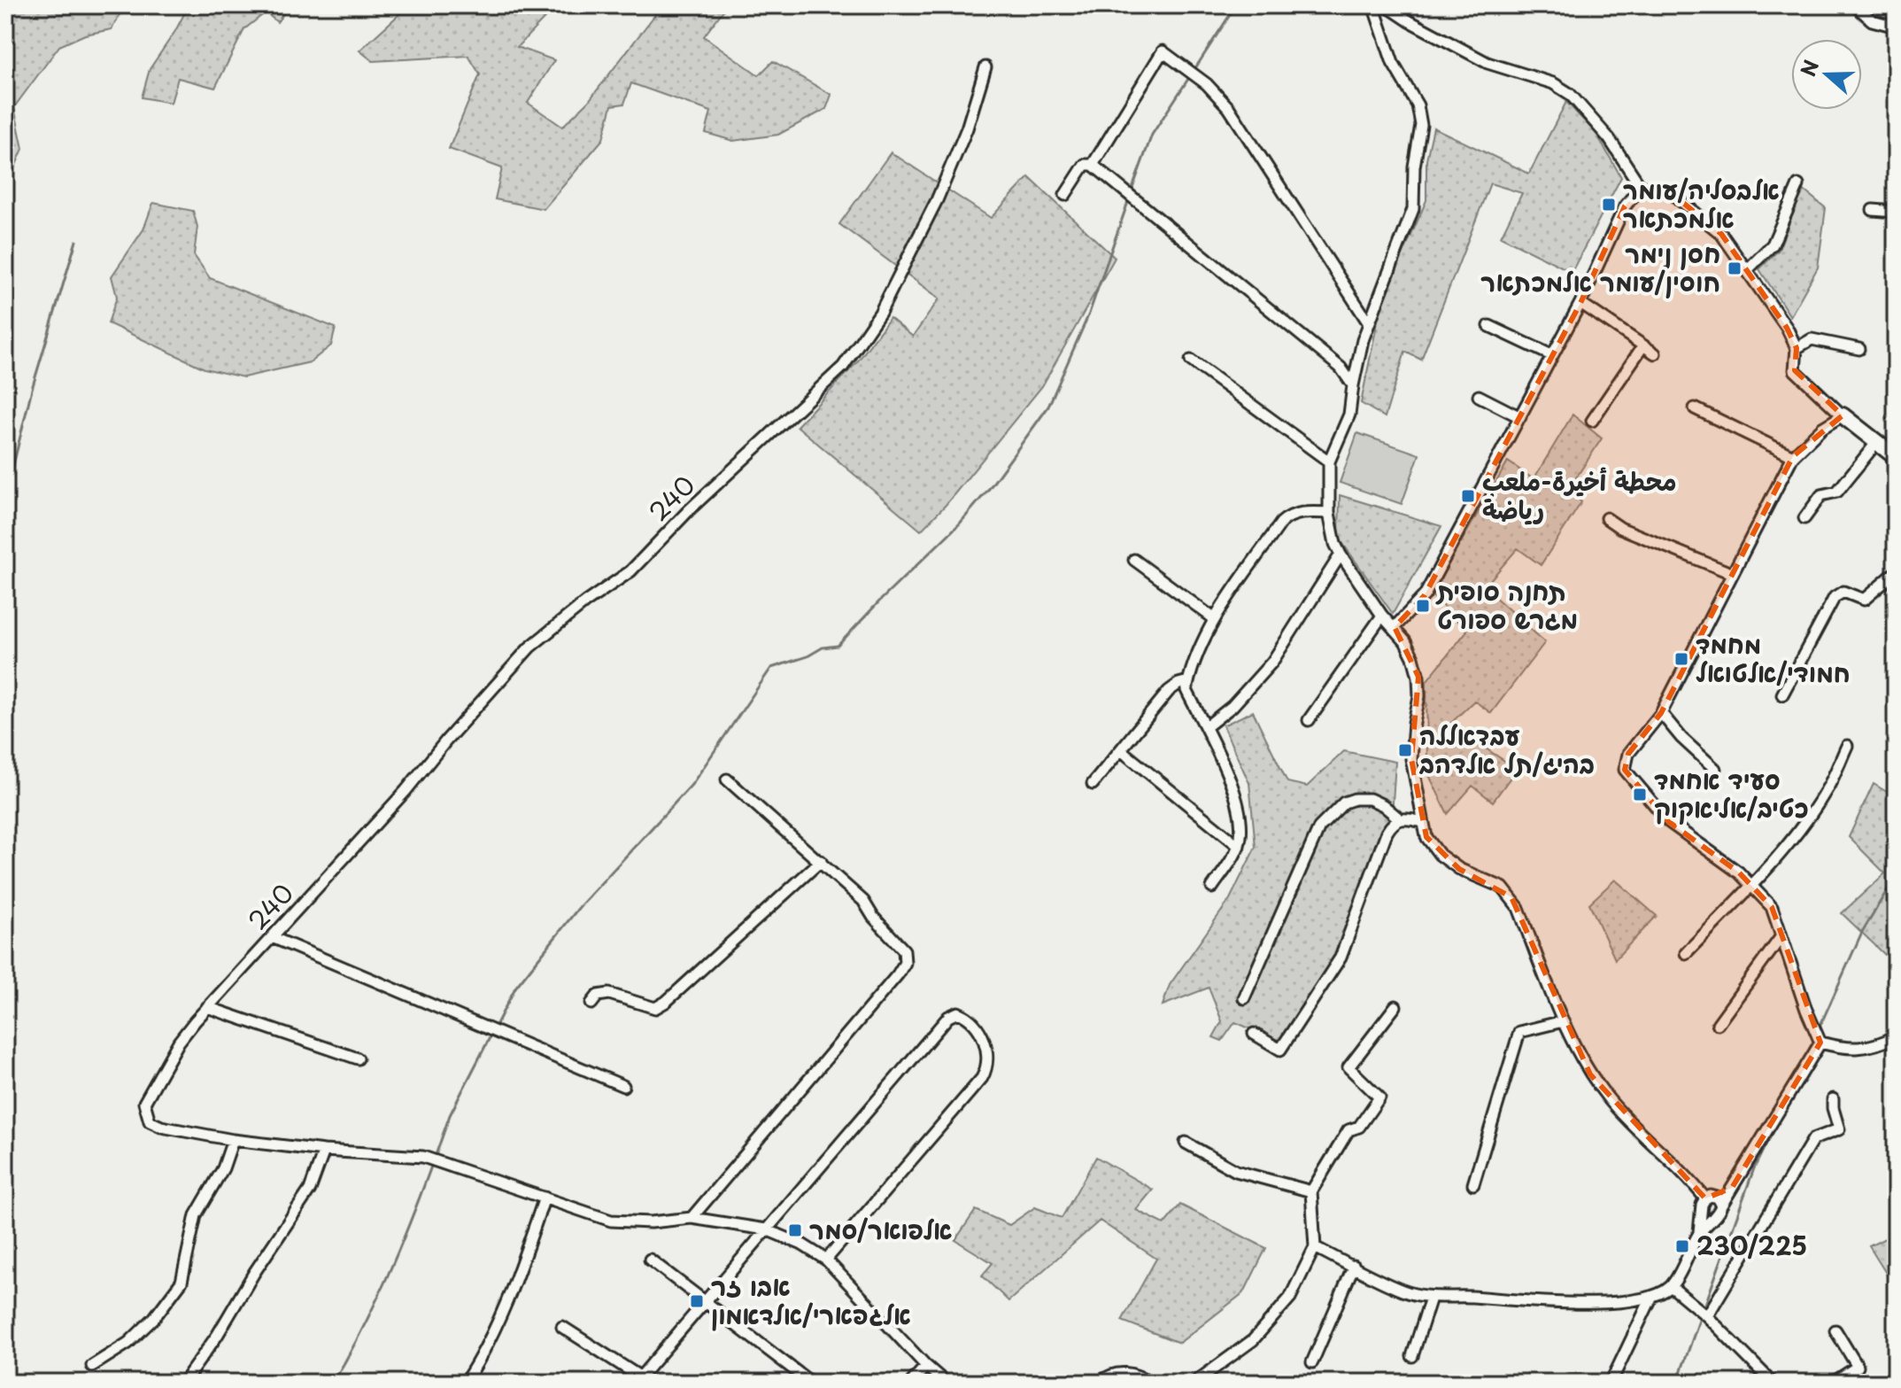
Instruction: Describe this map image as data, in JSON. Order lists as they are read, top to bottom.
{
  "streets": {
    "street": ["240"]
  },
  "places": {
    "transit": [
      "אלבסליה/עומר אלמכתאר",
      "חסן נימר חוסין/עומר אלמכתאר",
      "محطة أخيرة-ملعب رياضة",
      "תחנה סופית מגרש ספורט",
      "מחמד חמודי/אלטואל",
      "עבדאללה בהיג/תל אלדהב",
      "סעיד אחמד כטיב/אליאקוק",
      "אלפואר/סמר",
      "230/225",
      "אבו זר אלגפארי/אלדאמון"
    ]
  },
  "north": "left"
}
